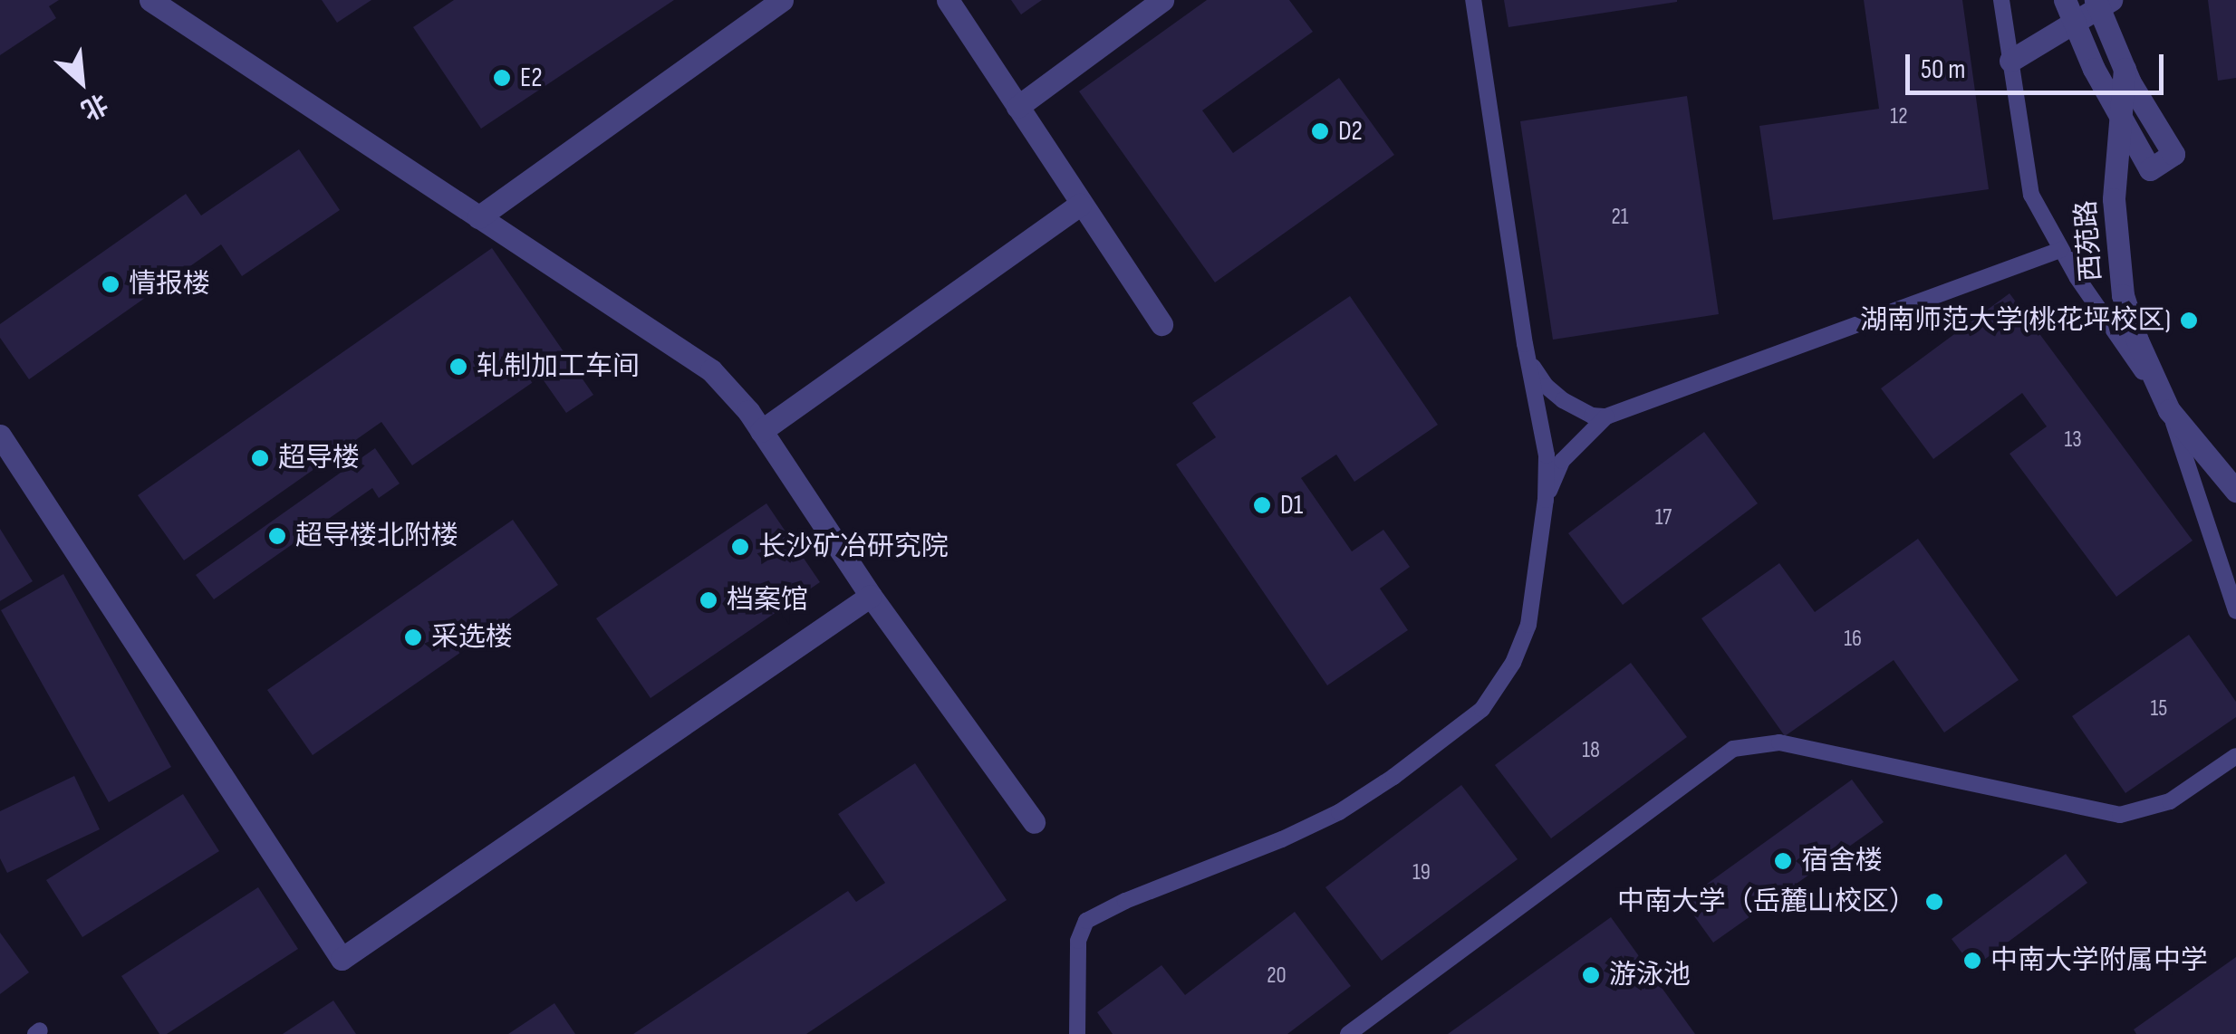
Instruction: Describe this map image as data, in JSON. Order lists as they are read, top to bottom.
{
  "streets": {
    "street": ["西苑路"]
  },
  "places": [
    "E2",
    "D2",
    "情报楼",
    "湖南师范大学(桃花坪校区)",
    "轧制加工车间",
    "超导楼",
    "D1",
    "超导楼北附楼",
    "长沙矿冶研究院",
    "档案馆",
    "采选楼",
    "宿舍楼",
    "中南大学（岳麓山校区）",
    "中南大学附属中学",
    "游泳池"
  ],
  "house_numbers": [
    "12",
    "21",
    "13",
    "17",
    "16",
    "15",
    "18",
    "19",
    "20"
  ],
  "scale_bar": "50 m",
  "north": "bottom right"
}
